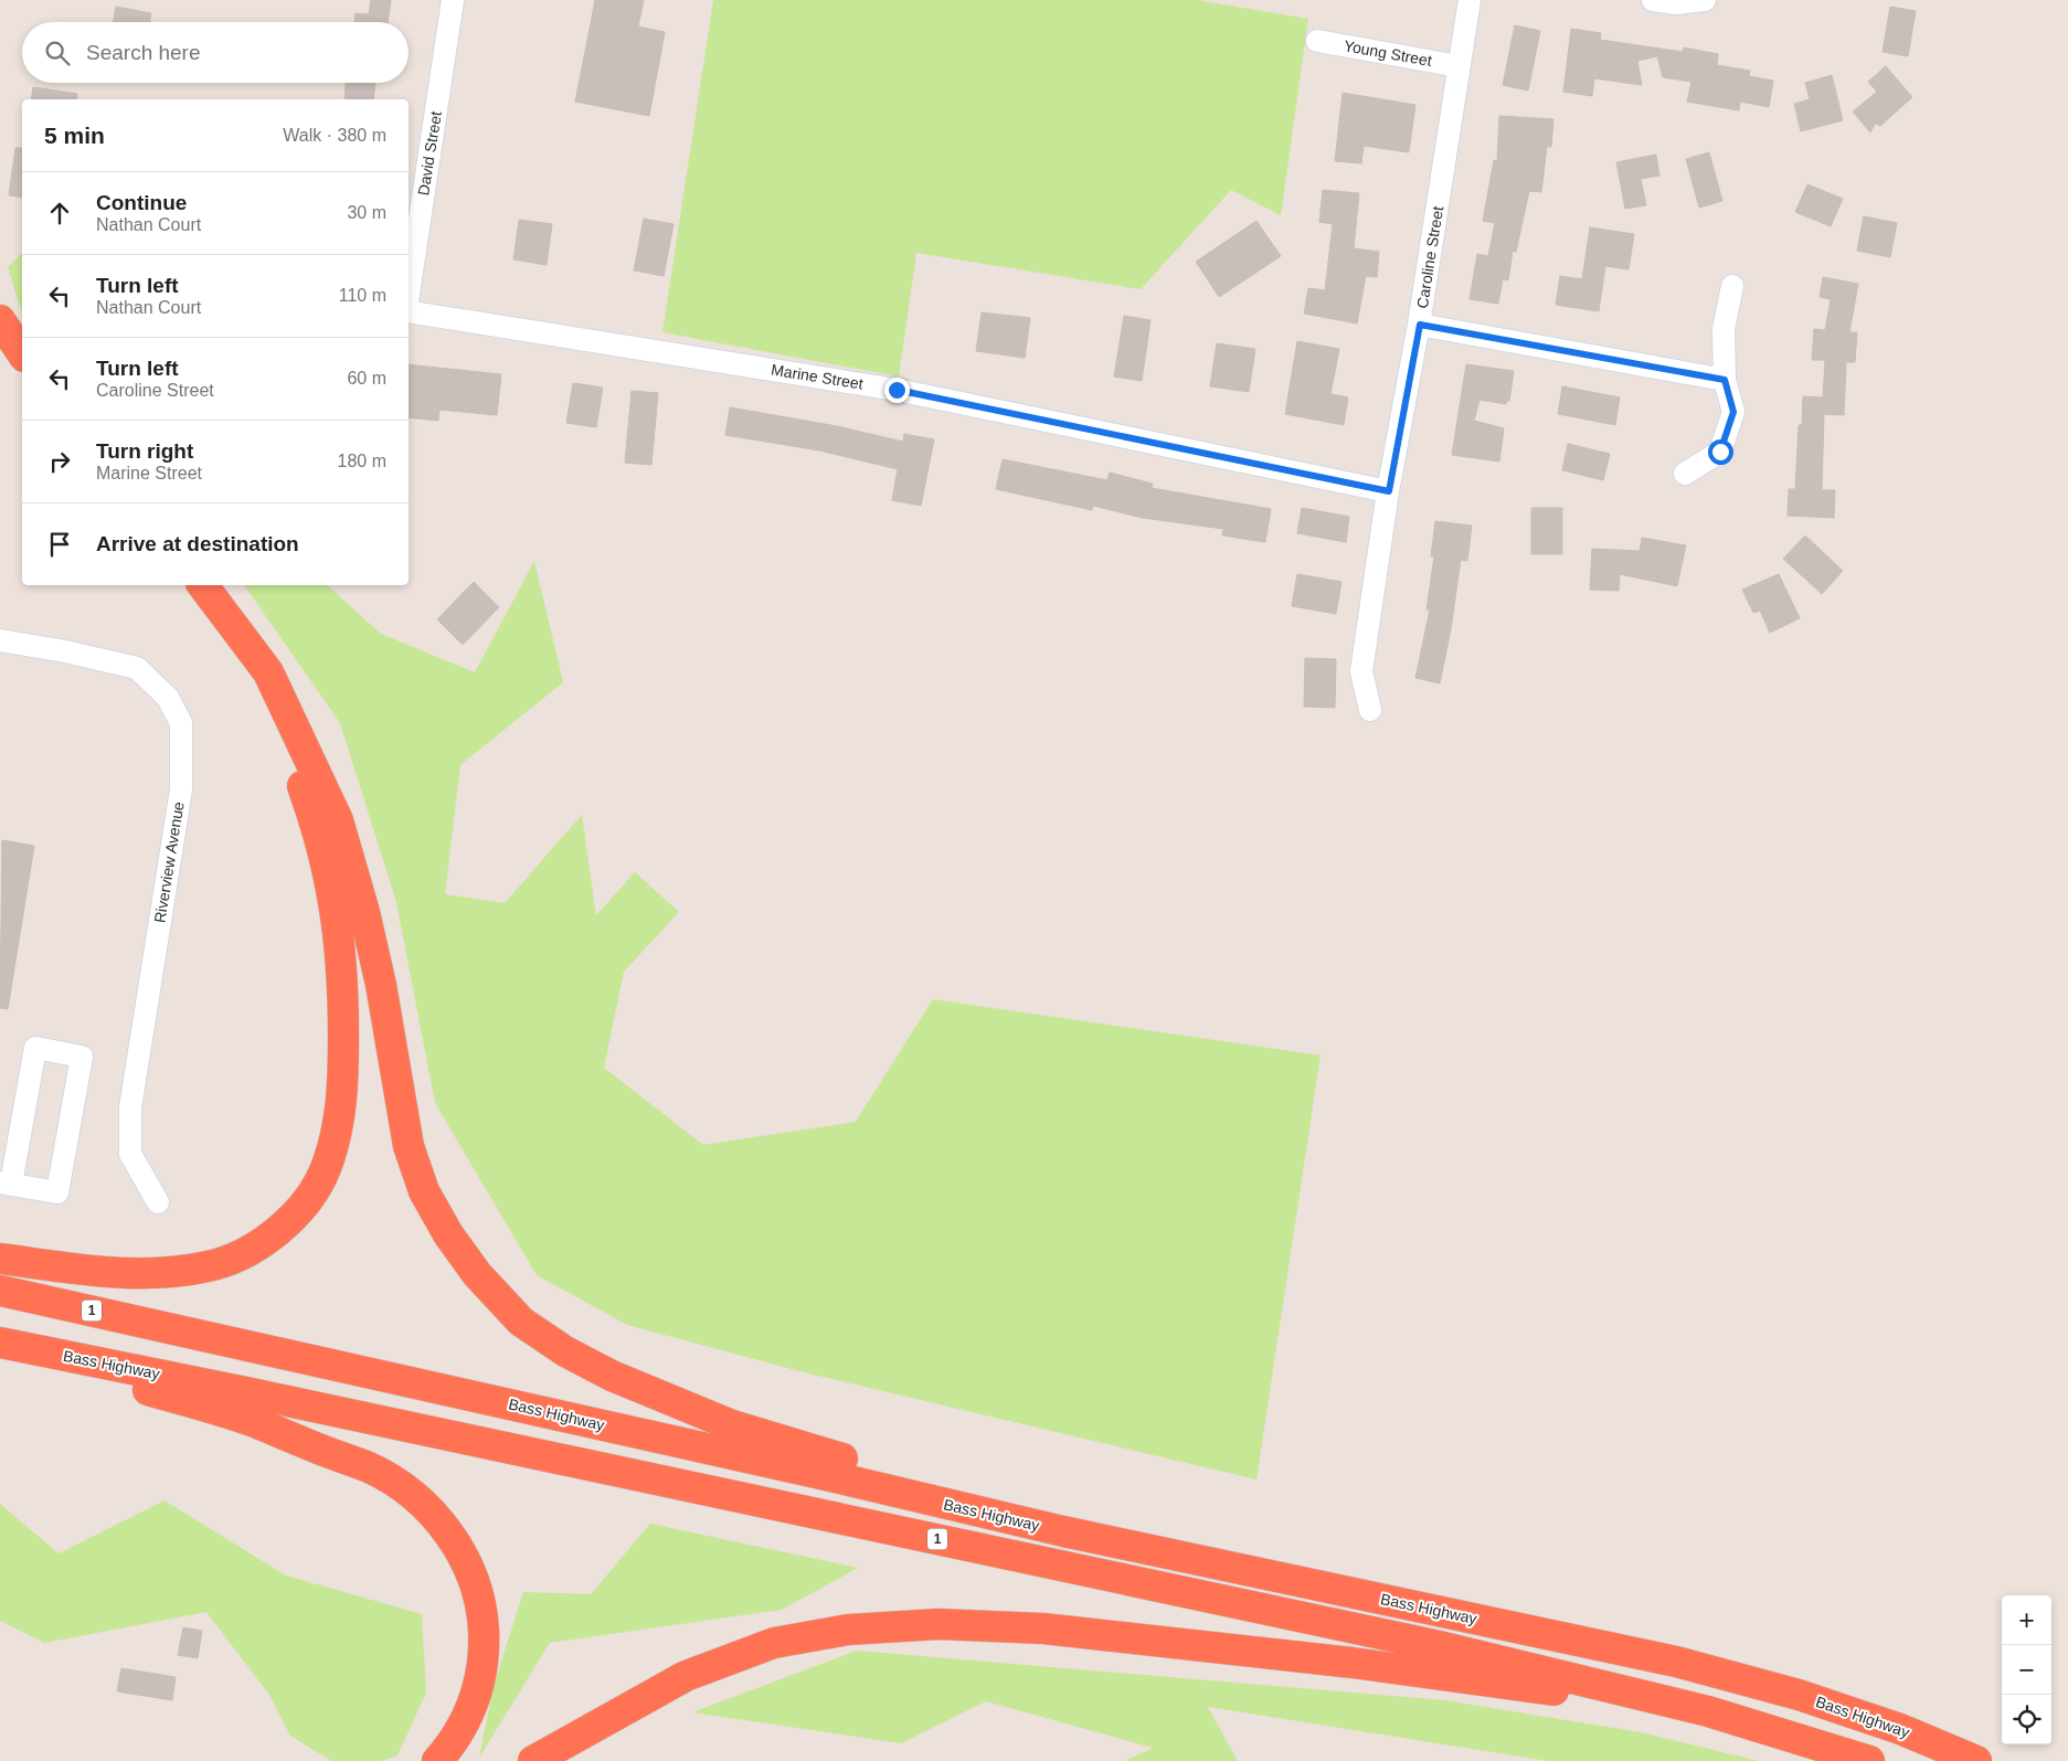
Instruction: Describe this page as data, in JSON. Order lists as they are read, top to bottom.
{
  "streets": {
    "highway": ["1", "Bass Highway"],
    "street": [
      "Young Street",
      "David Street",
      "Caroline Street",
      "Marine Street",
      "Riverview Avenue"
    ]
  },
  "crossings": [
    ["Young Street", "Caroline Street"],
    ["Caroline Street", "Marine Street"]
  ],
  "page": {
    "search": "Search here",
    "heading": ["5 min", "Walk · 380 m"],
    "list": [
      ["Continue", "Nathan Court", "30 m"],
      ["Turn left", "Nathan Court", "110 m"],
      ["Turn left", "Caroline Street", "60 m"],
      ["Turn right", "Marine Street", "180 m"],
      "Arrive at destination"
    ],
    "map_buttons": ["+", "−"]
  }
}
